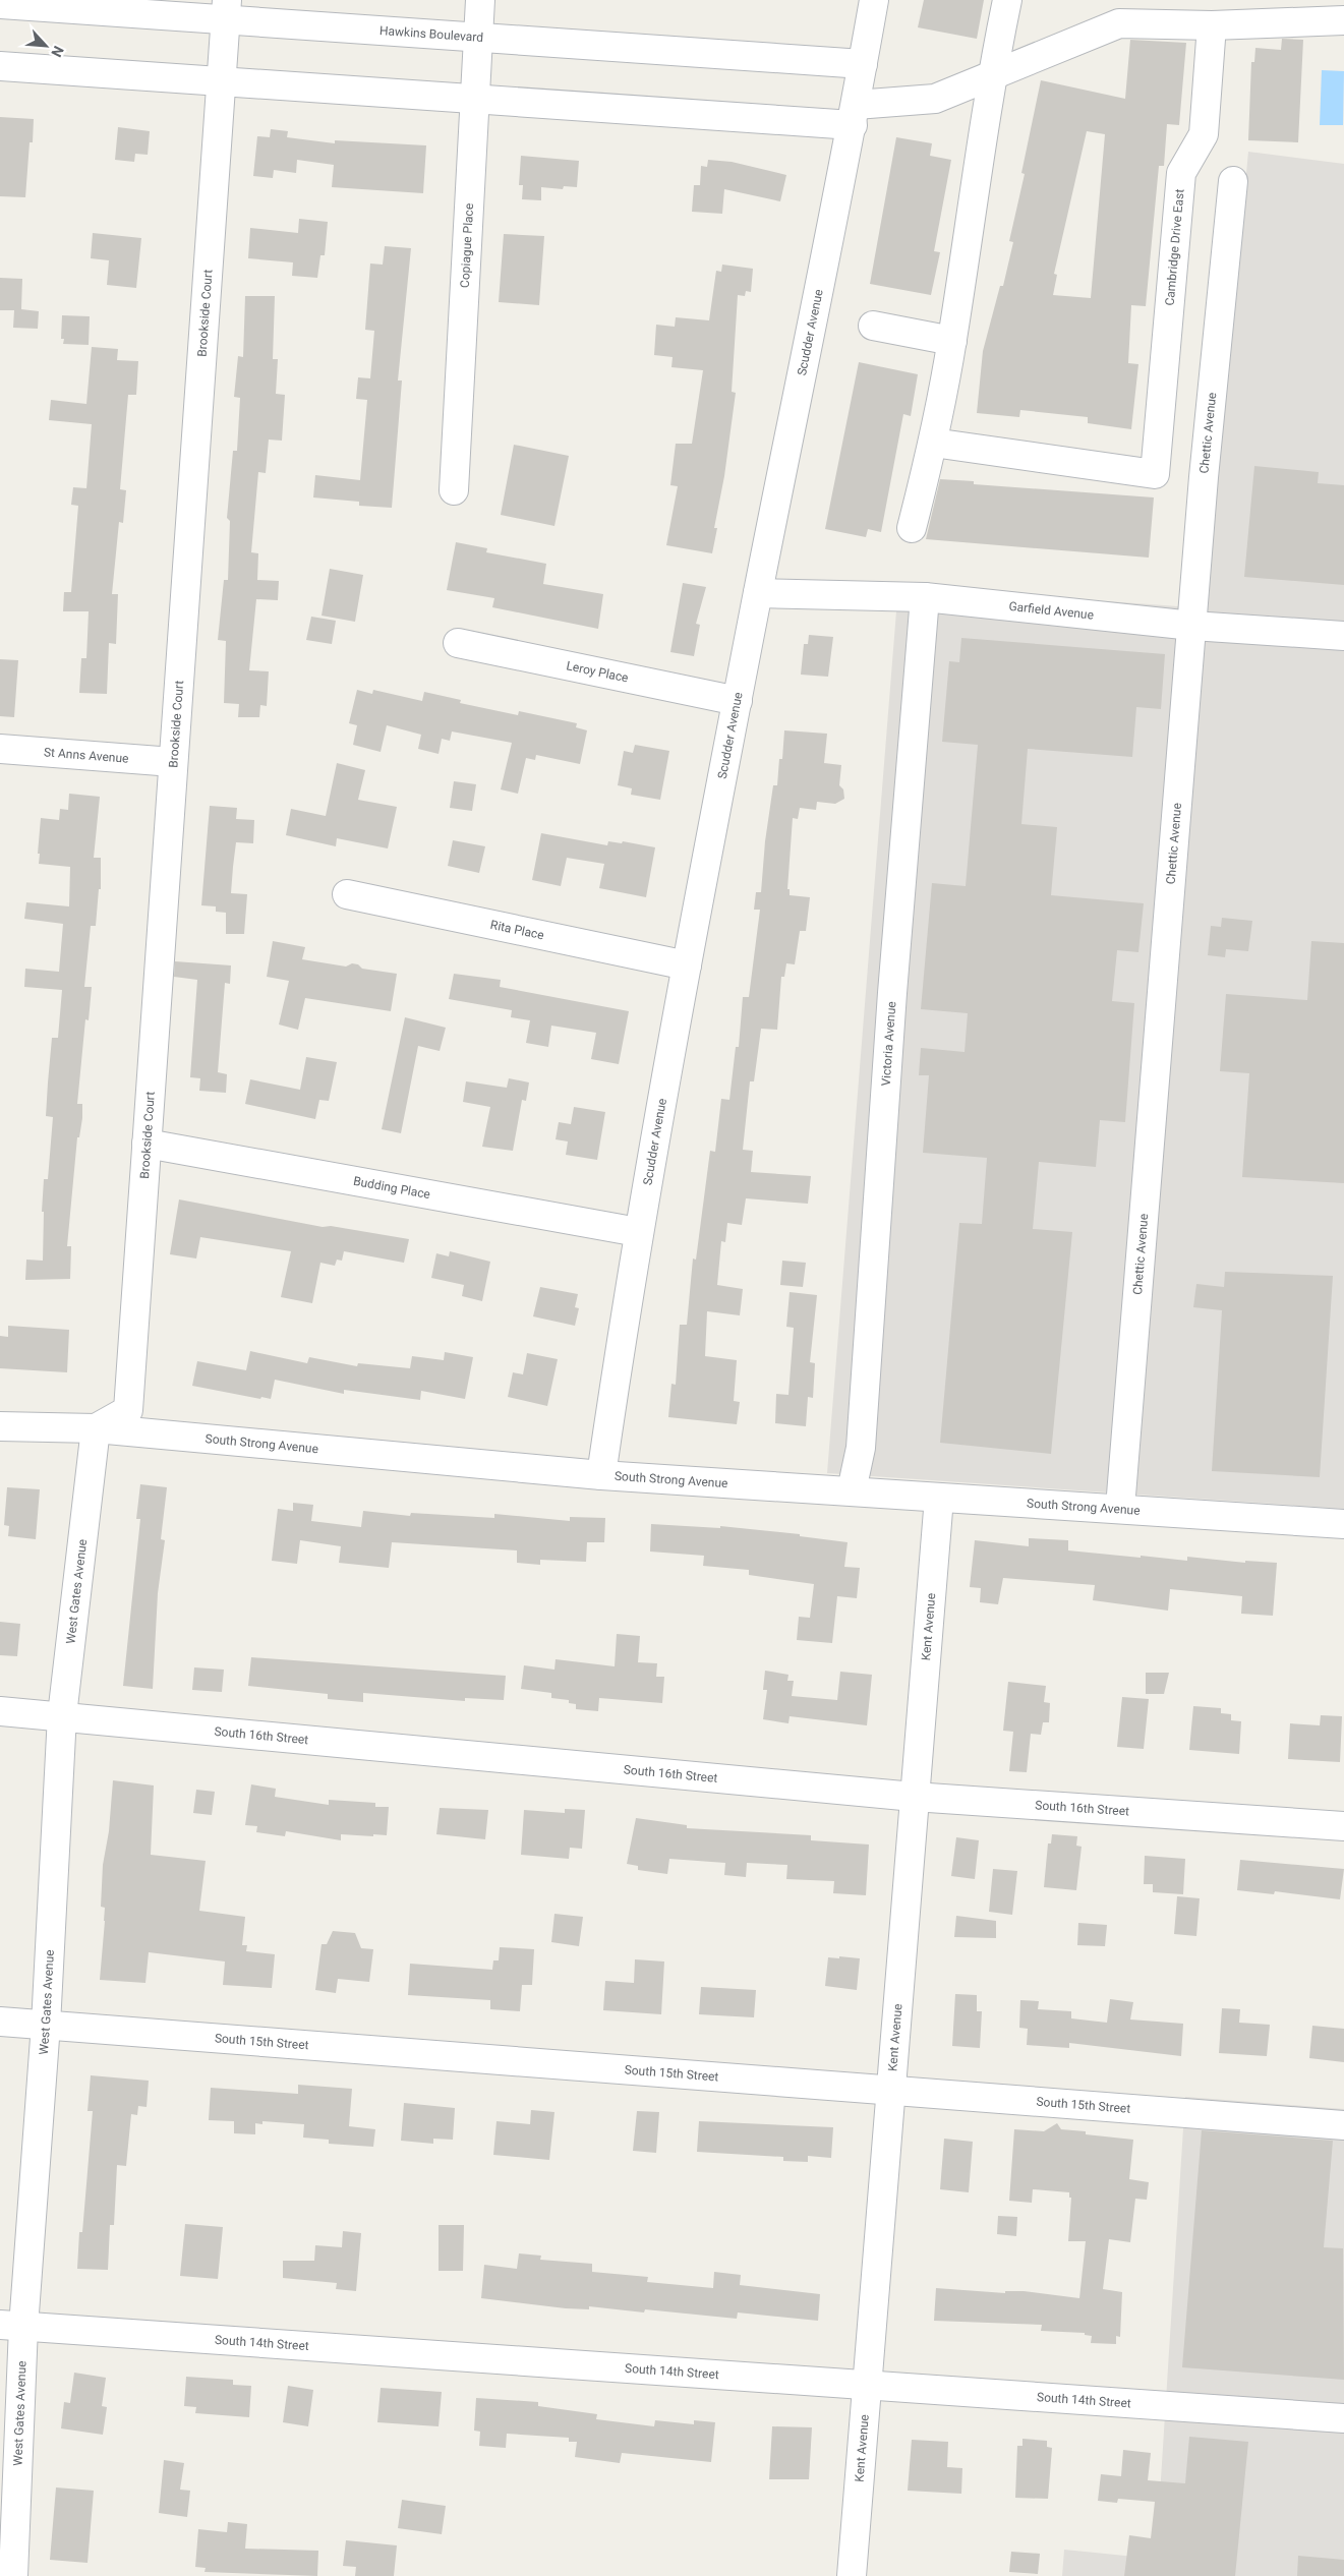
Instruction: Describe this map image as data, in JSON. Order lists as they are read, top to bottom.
{
  "streets": {
    "street": [
      "Hawkins Boulevard",
      "Copiague Place",
      "Cambridge Drive East",
      "Brookside Court",
      "Scudder Avenue",
      "Chettic Avenue",
      "Garfield Avenue",
      "Leroy Place",
      "St Anns Avenue",
      "Rita Place",
      "Victoria Avenue",
      "Budding Place",
      "South Strong Avenue",
      "West Gates Avenue",
      "Kent Avenue",
      "South 16th Street",
      "South 15th Street",
      "South 14th Street"
    ]
  },
  "crossings": [
    ["Hawkins Boulevard", "Copiague Place"],
    ["Hawkins Boulevard", "Brookside Court"],
    ["Hawkins Boulevard", "Scudder Avenue"],
    ["Brookside Court", "St Anns Avenue"],
    ["Brookside Court", "Budding Place"],
    ["Brookside Court", "South Strong Avenue"],
    ["Brookside Court", "West Gates Avenue"],
    ["Scudder Avenue", "Garfield Avenue"],
    ["Scudder Avenue", "Leroy Place"],
    ["Scudder Avenue", "Rita Place"],
    ["Scudder Avenue", "Budding Place"],
    ["Scudder Avenue", "South Strong Avenue"],
    ["Chettic Avenue", "Garfield Avenue"],
    ["Chettic Avenue", "South Strong Avenue"],
    ["Garfield Avenue", "Victoria Avenue"],
    ["Victoria Avenue", "South Strong Avenue"],
    ["South Strong Avenue", "West Gates Avenue"],
    ["South Strong Avenue", "Kent Avenue"],
    ["West Gates Avenue", "South 16th Street"],
    ["West Gates Avenue", "South 15th Street"],
    ["West Gates Avenue", "South 14th Street"],
    ["Kent Avenue", "South 16th Street"],
    ["Kent Avenue", "South 15th Street"],
    ["Kent Avenue", "South 14th Street"]
  ],
  "north": "bottom right"
}
